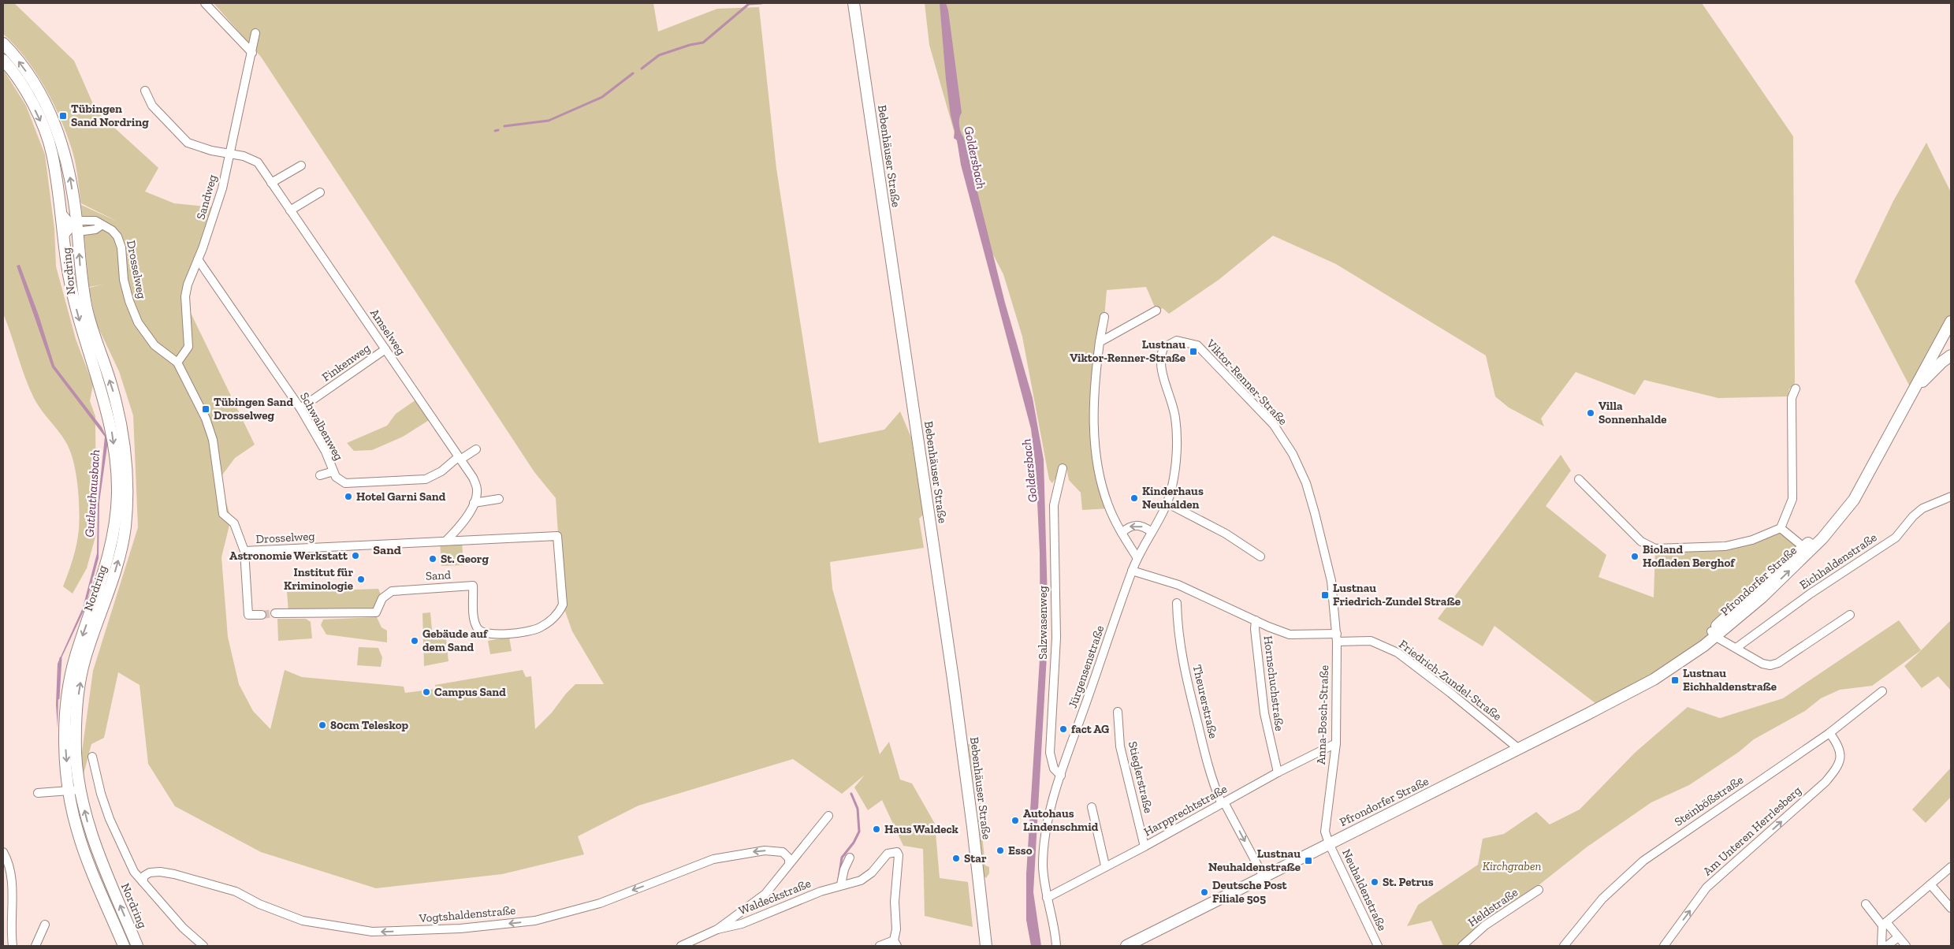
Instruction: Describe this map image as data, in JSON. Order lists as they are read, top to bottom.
{
  "streets": {
    "street": [
      "Bebenhäuser Straße",
      "Sandweg",
      "Drosselweg",
      "Nordring",
      "Amselweg",
      "Finkenweg",
      "Viktor-Renner-Straße",
      "Schwalbenweg",
      "Eichhaldenstraße",
      "Sand",
      "Pfrondorfer Straße",
      "Salzwasenweg",
      "Jürgensenstraße",
      "Friedrich-Zundel-Straße",
      "Hornschuchstraße",
      "Theurerstraße",
      "Anna-Bosch-Straße",
      "Stieglerstraße",
      "Steinbößstraße",
      "Harpprechtstraße",
      "Am Unteren Herrlesberg",
      "Neuhaldenstraße",
      "Waldeckstraße",
      "Heldstraße",
      "Vogtshaldenstraße"
    ]
  },
  "crossings": [
    ["Sandweg", "Drosselweg"],
    ["Sandweg", "Amselweg"],
    ["Sandweg", "Schwalbenweg"],
    ["Drosselweg", "Nordring"],
    ["Drosselweg", "Amselweg"],
    ["Drosselweg", "Sand"],
    ["Amselweg", "Finkenweg"],
    ["Amselweg", "Schwalbenweg"],
    ["Finkenweg", "Schwalbenweg"],
    ["Viktor-Renner-Straße", "Jürgensenstraße"],
    ["Viktor-Renner-Straße", "Friedrich-Zundel-Straße"],
    ["Viktor-Renner-Straße", "Anna-Bosch-Straße"],
    ["Pfrondorfer Straße", "Friedrich-Zundel-Straße"],
    ["Pfrondorfer Straße", "Theurerstraße"],
    ["Pfrondorfer Straße", "Anna-Bosch-Straße"],
    ["Pfrondorfer Straße", "Neuhaldenstraße"],
    ["Salzwasenweg", "Jürgensenstraße"],
    ["Jürgensenstraße", "Harpprechtstraße"],
    ["Friedrich-Zundel-Straße", "Hornschuchstraße"],
    ["Friedrich-Zundel-Straße", "Anna-Bosch-Straße"],
    ["Hornschuchstraße", "Harpprechtstraße"],
    ["Theurerstraße", "Harpprechtstraße"],
    ["Anna-Bosch-Straße", "Harpprechtstraße"],
    ["Anna-Bosch-Straße", "Neuhaldenstraße"],
    ["Stieglerstraße", "Harpprechtstraße"],
    ["Steinbößstraße", "Am Unteren Herrlesberg"]
  ],
  "one_way": ["Am Unteren Herrlesberg", "Vogtshaldenstraße"],
  "districts": ["Sand"],
  "water": ["Goldersbach", "Gutleuthausbach"],
  "parks": ["Kirchgraben"],
  "places": {
    "transit": [
      "Tübingen Sand Nordring",
      "Lustnau Viktor-Renner-Straße",
      "Tübingen Sand Drosselweg",
      "Lustnau Friedrich-Zundel Straße",
      "Lustnau Eichhaldenstraße",
      "Lustnau Neuhaldenstraße"
    ],
    "other": [
      "Villa Sonnenhalde",
      "Hotel Garni Sand",
      "Kinderhaus Neuhalden",
      "Astronomie Werkstatt",
      "Bioland Hofladen Berghof",
      "St. Georg",
      "Institut für Kriminologie",
      "Gebäude auf dem Sand",
      "Campus Sand",
      "80cm Teleskop",
      "fact AG",
      "Autohaus Lindenschmid",
      "Haus Waldeck",
      "Esso",
      "Star",
      "St. Petrus",
      "Deutsche Post Filiale 505"
    ]
  }
}
